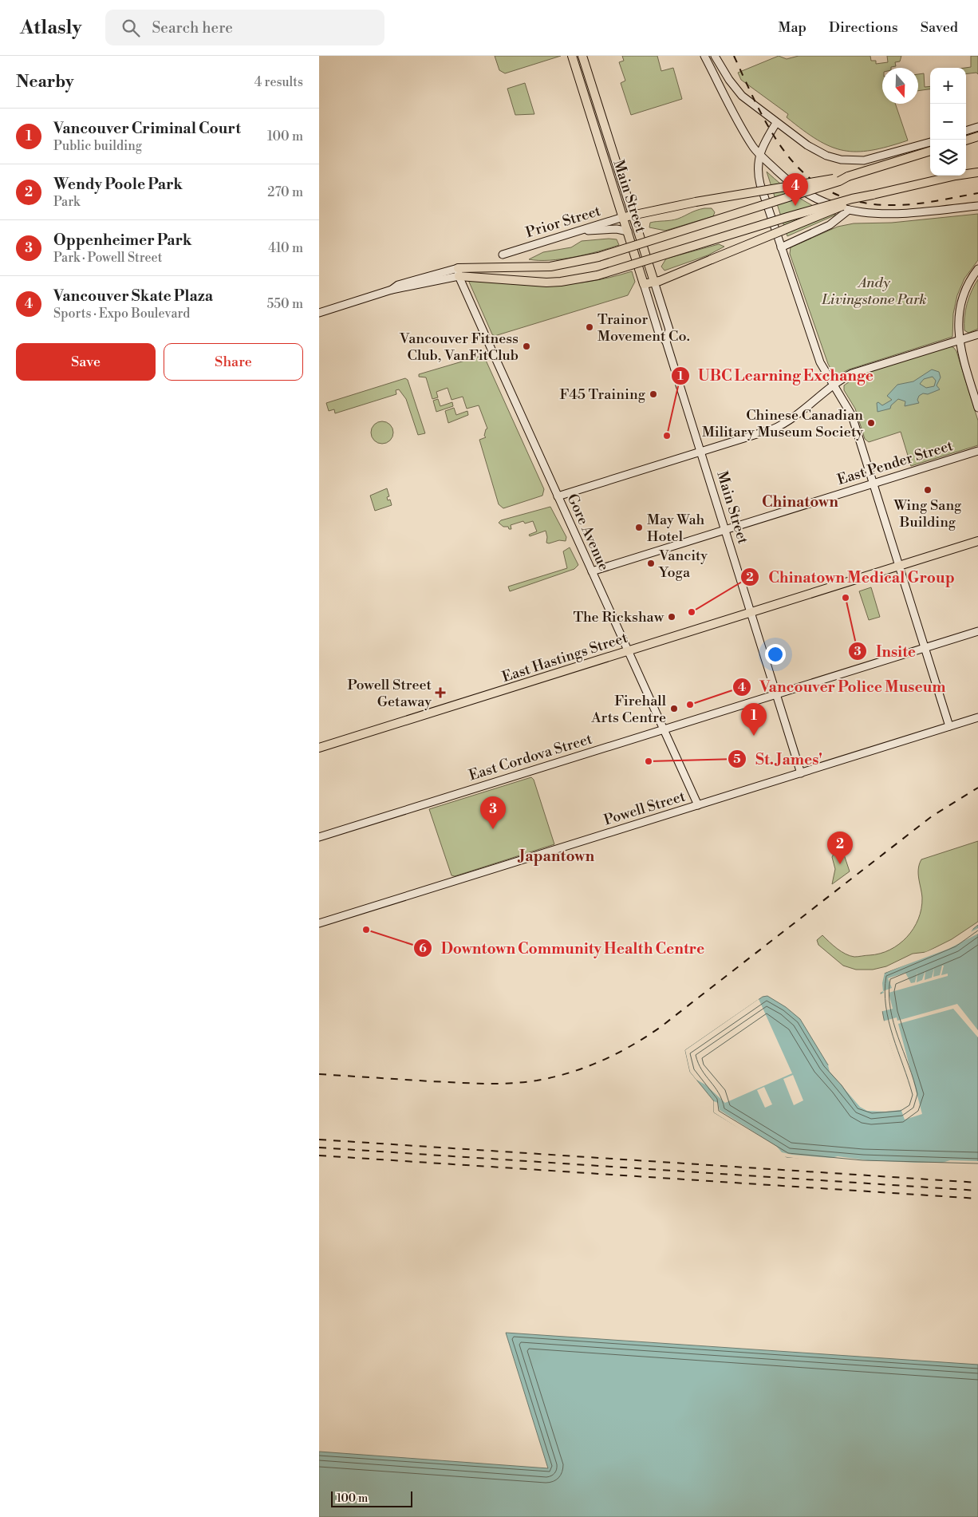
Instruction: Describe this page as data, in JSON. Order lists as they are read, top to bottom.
{
  "streets": {
    "main road": [
      "Main Street",
      "Prior Street",
      "East Pender Street",
      "Gore Avenue",
      "East Hastings Street",
      "East Cordova Street",
      "Powell Street"
    ]
  },
  "crossings": [
    ["Main Street", "Prior Street"],
    ["Main Street", "East Pender Street"],
    ["Main Street", "East Hastings Street"],
    ["Main Street", "East Cordova Street"],
    ["Main Street", "Powell Street"],
    ["East Pender Street", "Gore Avenue"],
    ["Gore Avenue", "East Hastings Street"],
    ["Gore Avenue", "East Cordova Street"],
    ["Gore Avenue", "Powell Street"]
  ],
  "districts": ["Chinatown", "Japantown"],
  "parks": ["Andy Livingstone Park"],
  "places": {
    "other": [
      "Trainor Movement Co.",
      "Vancouver Fitness Club, VanFitClub",
      "F45 Training",
      "Chinese Canadian Military Museum Society",
      "UBC Learning Exchange",
      "Wing Sang Building",
      "May Wah Hotel",
      "Vancity Yoga",
      "Insite",
      "Chinatown Medical Group",
      "The Rickshaw",
      "Vancouver Police Museum",
      "Firehall Arts Centre",
      "St. James'",
      "Downtown Community Health Centre"
    ],
    "health": ["Powell Street Getaway"]
  },
  "scale_bar": "100 m",
  "north": "bottom",
  "page": {
    "header": "Atlasly",
    "search": "Search here",
    "nav": ["Map", "Directions", "Saved"],
    "heading": ["Nearby", "4 results"],
    "map_buttons": ["+", "−"],
    "list": [
      {
        "mark": "1",
        "name": "Vancouver Criminal Court",
        "note": "Public building",
        "value": "100 m"
      },
      {
        "mark": "2",
        "name": "Wendy Poole Park",
        "note": "Park",
        "value": "270 m"
      },
      {
        "mark": "3",
        "name": "Oppenheimer Park",
        "note": "Park · Powell Street",
        "value": "410 m"
      },
      {
        "mark": "4",
        "name": "Vancouver Skate Plaza",
        "note": "Sports · Expo Boulevard",
        "value": "550 m"
      }
    ],
    "pins": [
      "4",
      "1",
      "3",
      "2"
    ],
    "buttons": ["Save", "Share"],
    "scale": "100 m"
  }
}
